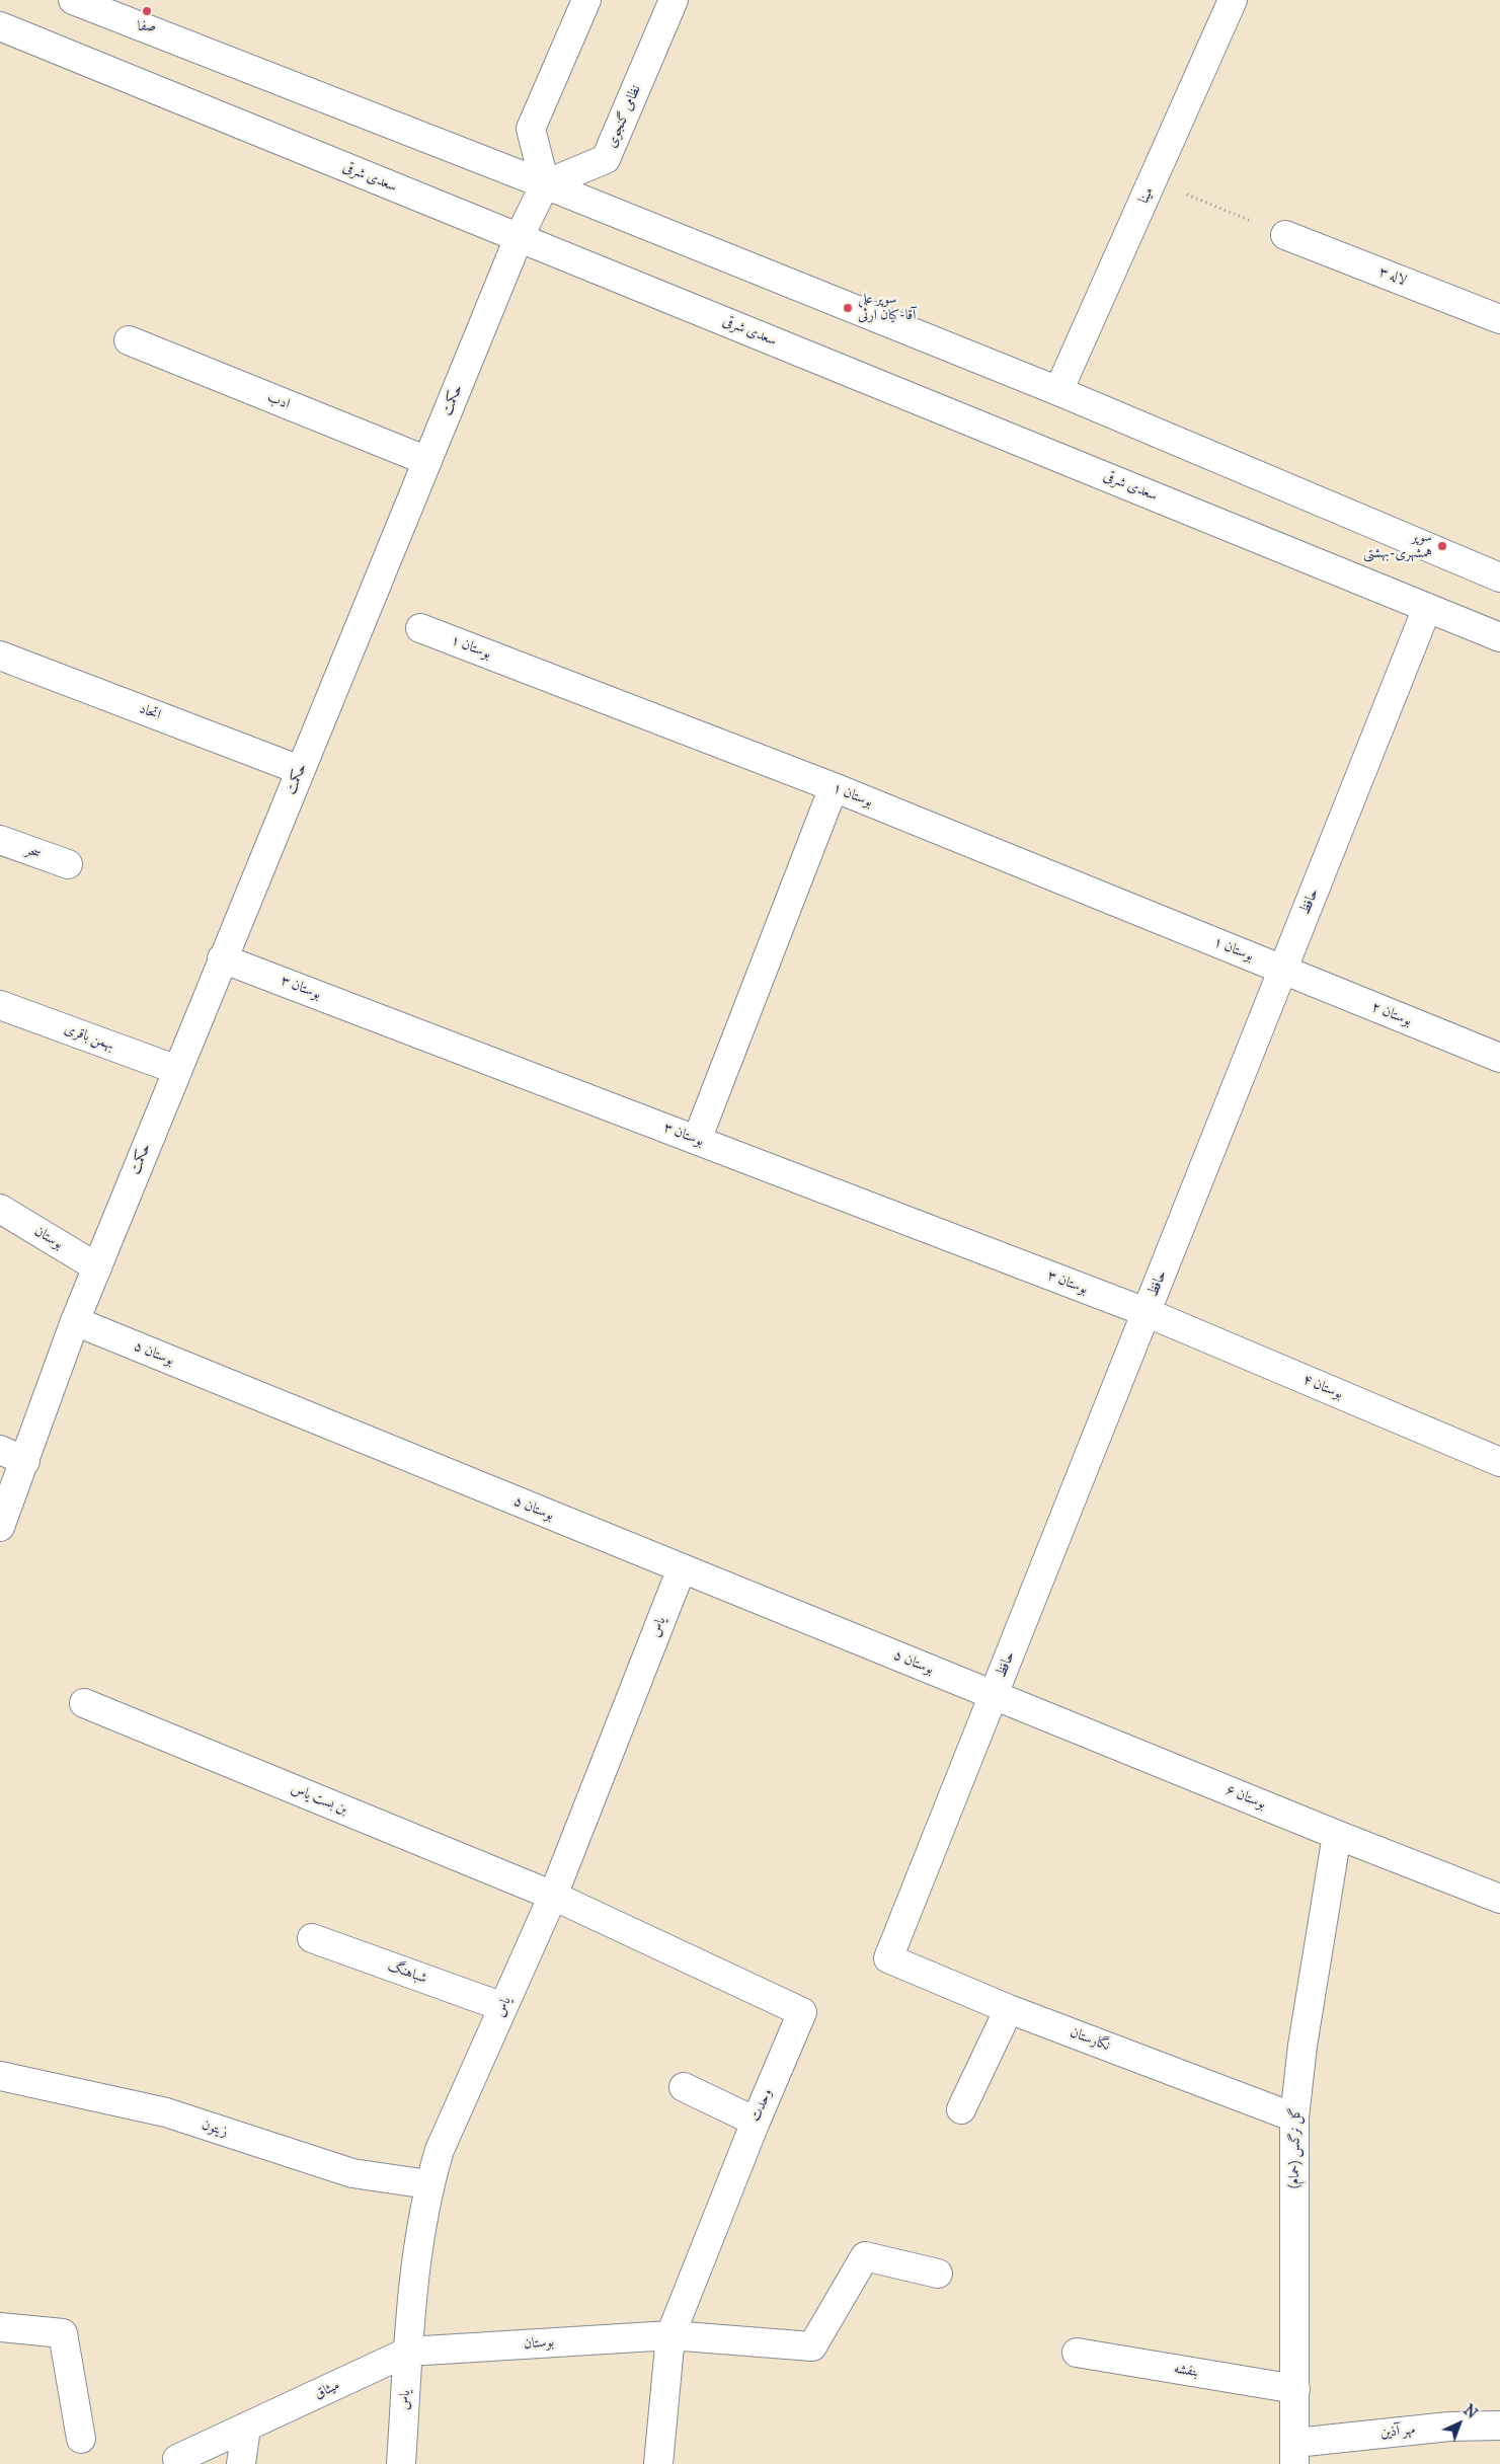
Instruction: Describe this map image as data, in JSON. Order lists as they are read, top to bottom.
{
  "streets": {
    "street": [
      "نظامی گنجوی",
      "سعدی شرقی",
      "مینا",
      "لاله ۳",
      "حکمت",
      "ادب",
      "بوستان ۱",
      "اتحاد",
      "سحر",
      "حافظ",
      "بوستان ۳",
      "بوستان ۲",
      "بهمن باقری",
      "بوستان",
      "بوستان ۵",
      "بوستان ۴",
      "یاس",
      "بوستان ۶",
      "بن بست یاس",
      "شباهنگ",
      "نگارستان",
      "وحدت",
      "زیتون",
      "گل نرگس (حمام)",
      "بنفشه",
      "میثاق",
      "مهر آذین"
    ]
  },
  "crossings": [
    ["نظامی گنجوی", "حکمت"],
    ["سعدی شرقی", "حکمت"],
    ["سعدی شرقی", "حافظ"],
    ["حکمت", "ادب"],
    ["حکمت", "اتحاد"],
    ["حکمت", "بوستان ۳"],
    ["حکمت", "بهمن باقری"],
    ["حکمت", "بوستان"],
    ["حکمت", "بوستان ۵"],
    ["بوستان ۱", "حافظ"],
    ["بوستان ۱", "بوستان ۲"],
    ["حافظ", "بوستان ۳"],
    ["حافظ", "بوستان ۲"],
    ["حافظ", "بوستان ۵"],
    ["حافظ", "بوستان ۴"],
    ["حافظ", "بوستان ۶"],
    ["حافظ", "نگارستان"],
    ["بوستان ۳", "بوستان ۴"],
    ["بوستان", "یاس"],
    ["بوستان", "وحدت"],
    ["بوستان", "میثاق"],
    ["بوستان ۵", "یاس"],
    ["بوستان ۵", "بوستان ۶"],
    ["یاس", "بن بست یاس"],
    ["یاس", "شباهنگ"],
    ["یاس", "وحدت"],
    ["یاس", "زیتون"],
    ["یاس", "میثاق"],
    ["بوستان ۶", "گل نرگس (حمام)"],
    ["بن بست یاس", "وحدت"],
    ["نگارستان", "گل نرگس (حمام)"],
    ["گل نرگس (حمام)", "بنفشه"],
    ["گل نرگس (حمام)", "مهر آذین"]
  ],
  "places": ["صفا", "سوپر علی آقا-کیان ارثی", "سوپر همشهری-بهشتی"],
  "north": "top right"
}
